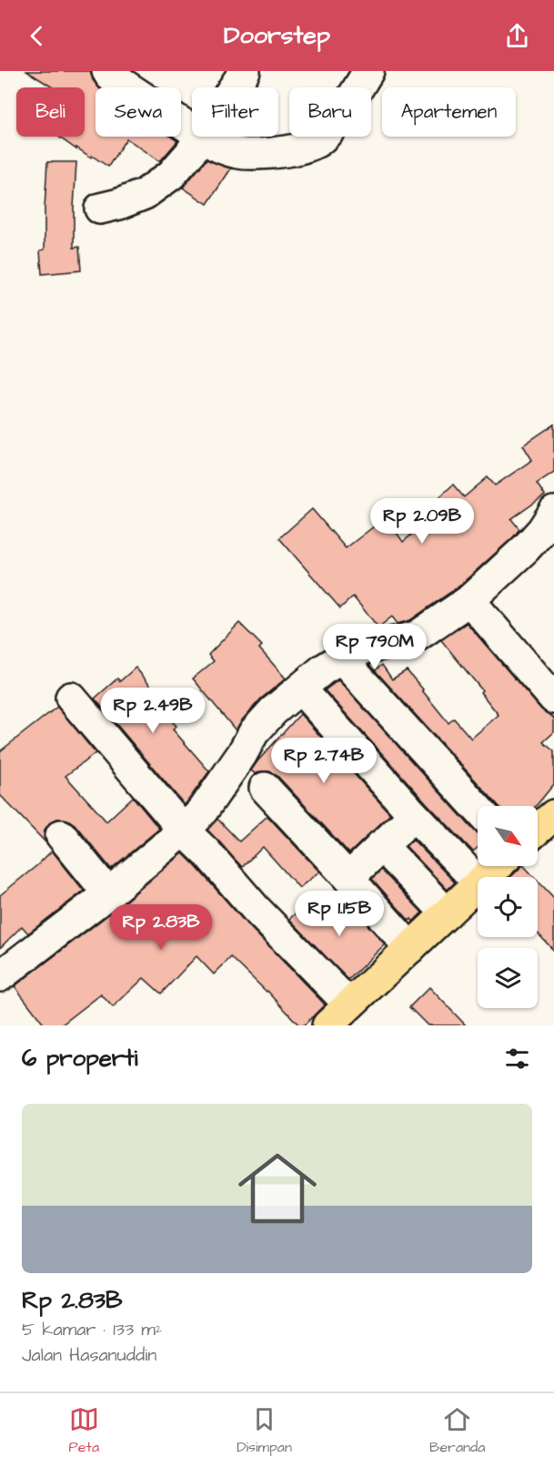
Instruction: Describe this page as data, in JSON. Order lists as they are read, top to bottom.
{
  "north": "bottom right",
  "page": {
    "header": "Doorstep",
    "chip": [
      "Beli",
      "Sewa",
      "Filter",
      "Baru",
      "Apartemen"
    ],
    "price": [
      "Rp 2.09B",
      "Rp 790M",
      "Rp 2.49B",
      "Rp 2.74B",
      "Rp 1.15B",
      "Rp 2.83B"
    ],
    "heading": "6 properti",
    "list": [
      {
        "name": "Rp 2.83B",
        "note": "5 kamar · 133 m² · Jalan Hasanuddin"
      }
    ],
    "tabs": ["Peta", "Disimpan", "Beranda"]
  }
}
